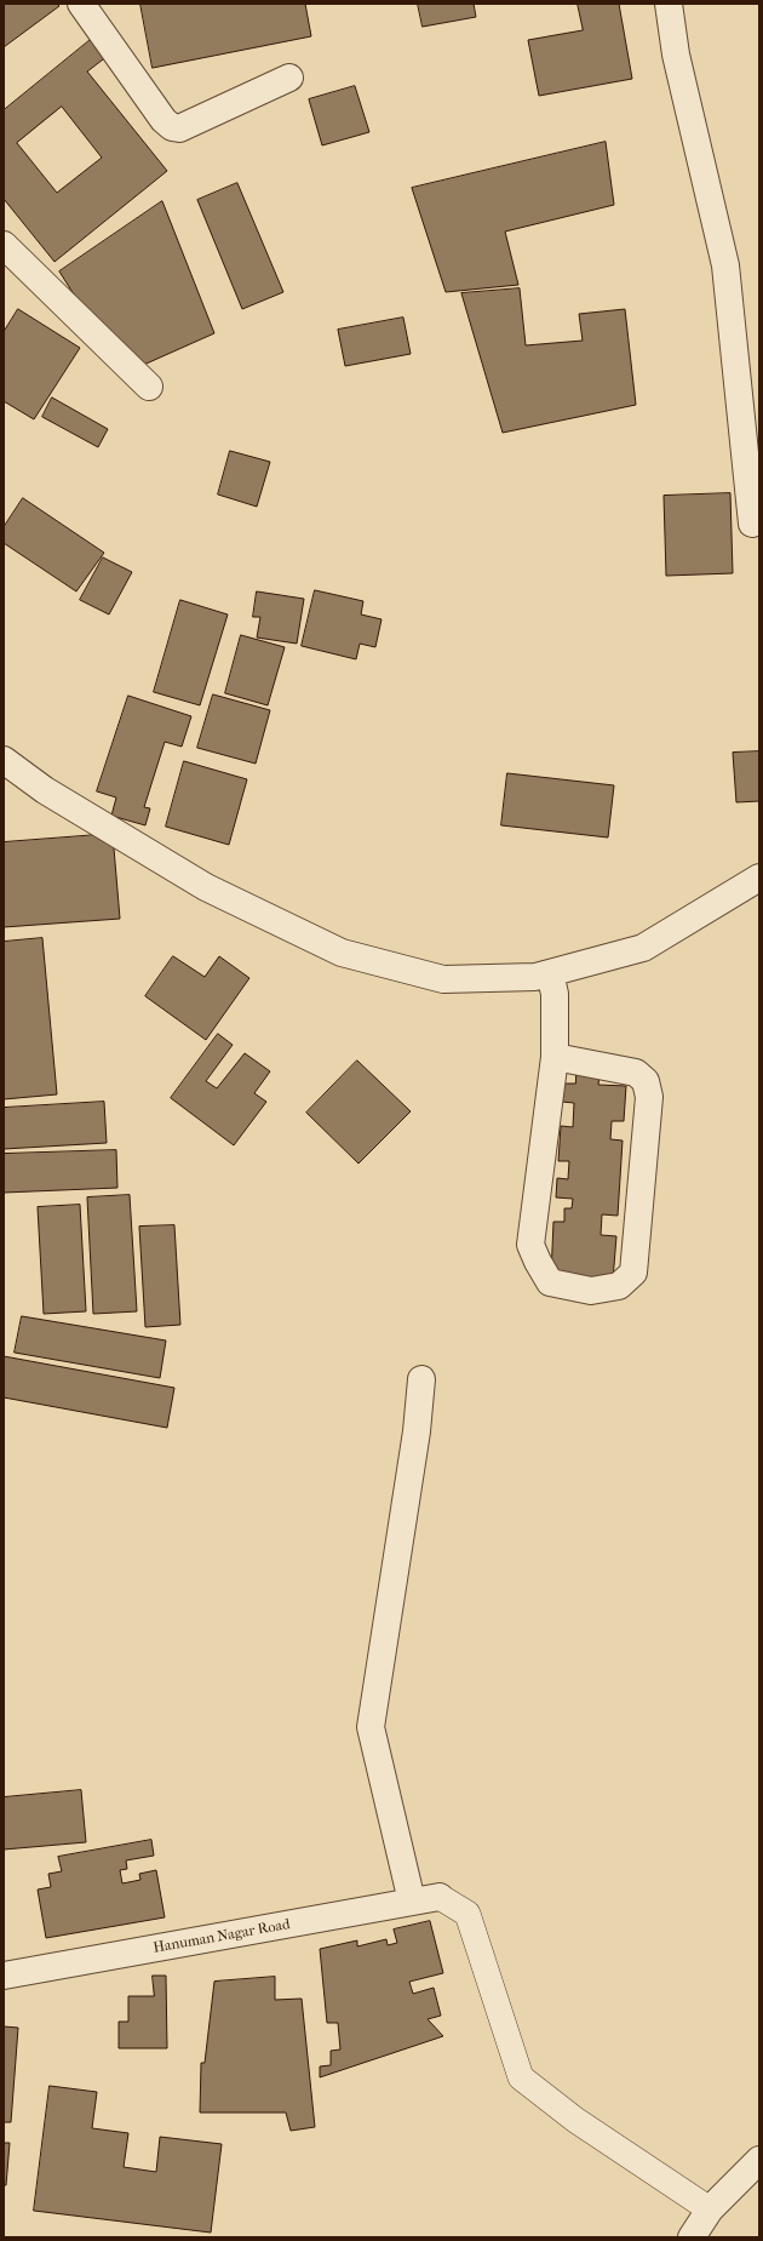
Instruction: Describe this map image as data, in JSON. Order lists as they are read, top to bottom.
{
  "streets": {
    "street": ["Hanuman Nagar Road"]
  }
}
